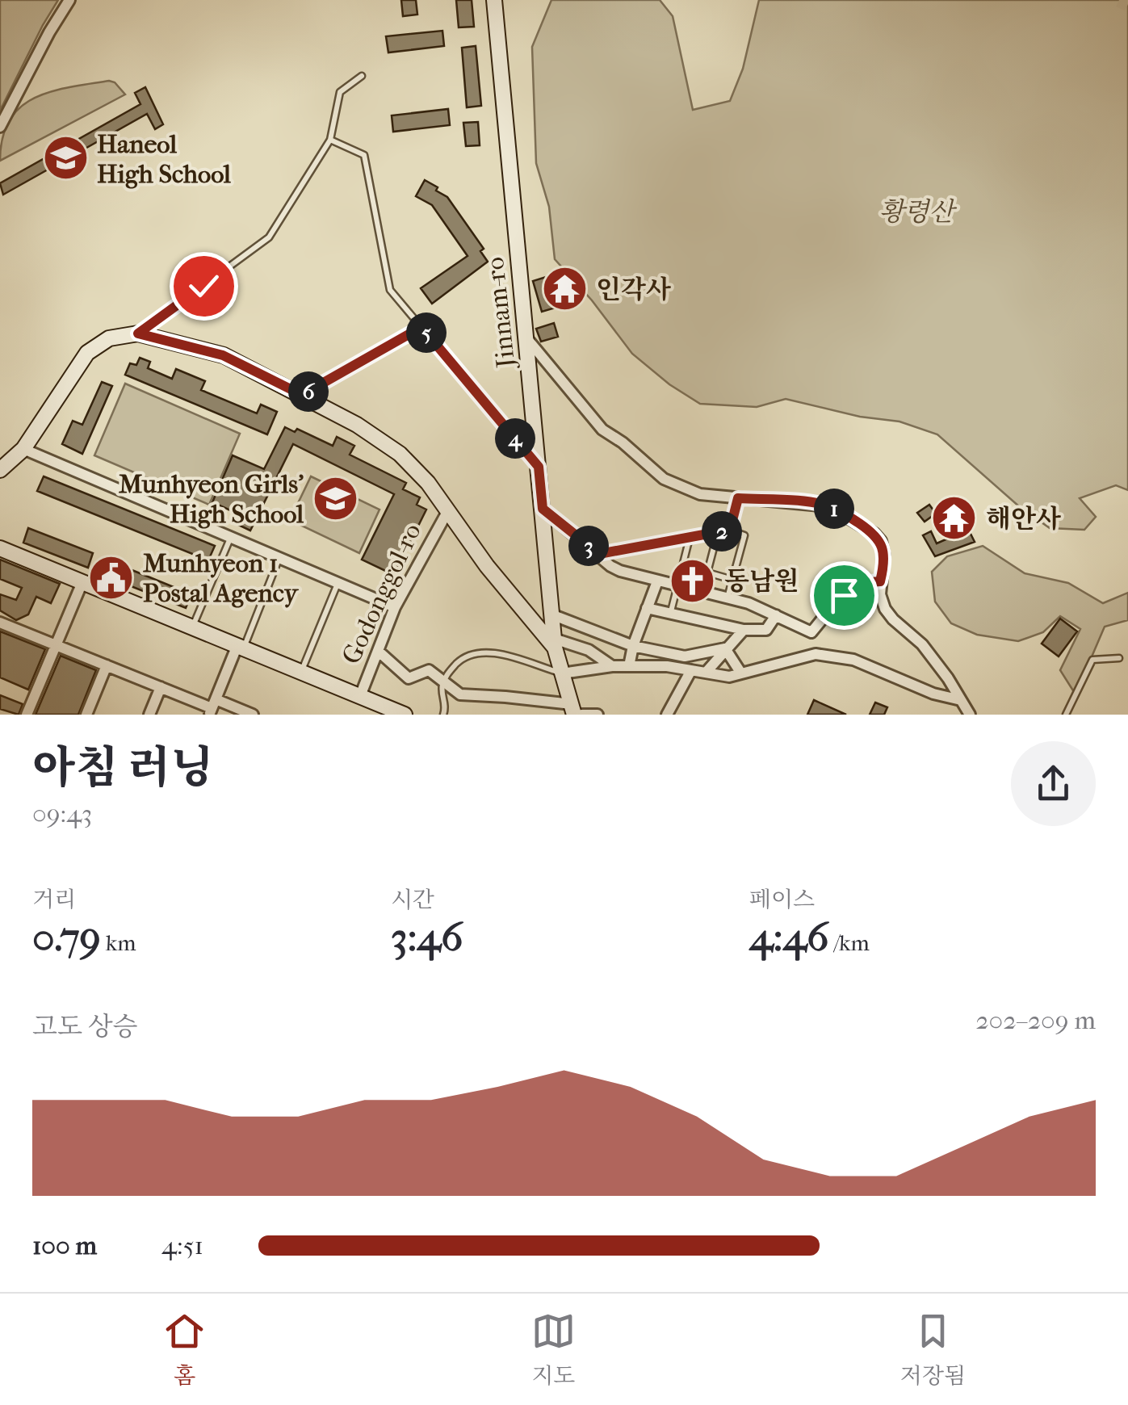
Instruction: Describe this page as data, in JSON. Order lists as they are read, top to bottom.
{
  "streets": {
    "street": ["Jinnam-ro", "Godonggol-ro"]
  },
  "crossings": [
    ["Jinnam-ro", "Godonggol-ro"]
  ],
  "parks": ["황령산"],
  "places": {
    "school or university": ["Haneol High School", "Munhyeon Girls' High School"],
    "temple": ["인각사", "해안사"],
    "public building": ["Munhyeon 1 Postal Agency"],
    "church": ["동남원"]
  },
  "page": {
    "pins": [
      "5",
      "6",
      "4",
      "1",
      "2",
      "3"
    ],
    "heading": ["아침 러닝", "09:43"],
    "stats": [
      ["거리", "0.79 km"],
      ["시간", "3:46"],
      ["페이스", "4:46 /km"]
    ],
    "chart": ["고도 상승", "202–209 m"],
    "list": [
      {
        "name": "100 m",
        "note": "4:51"
      }
    ],
    "tabs": ["홈", "지도", "저장됨"]
  }
}
